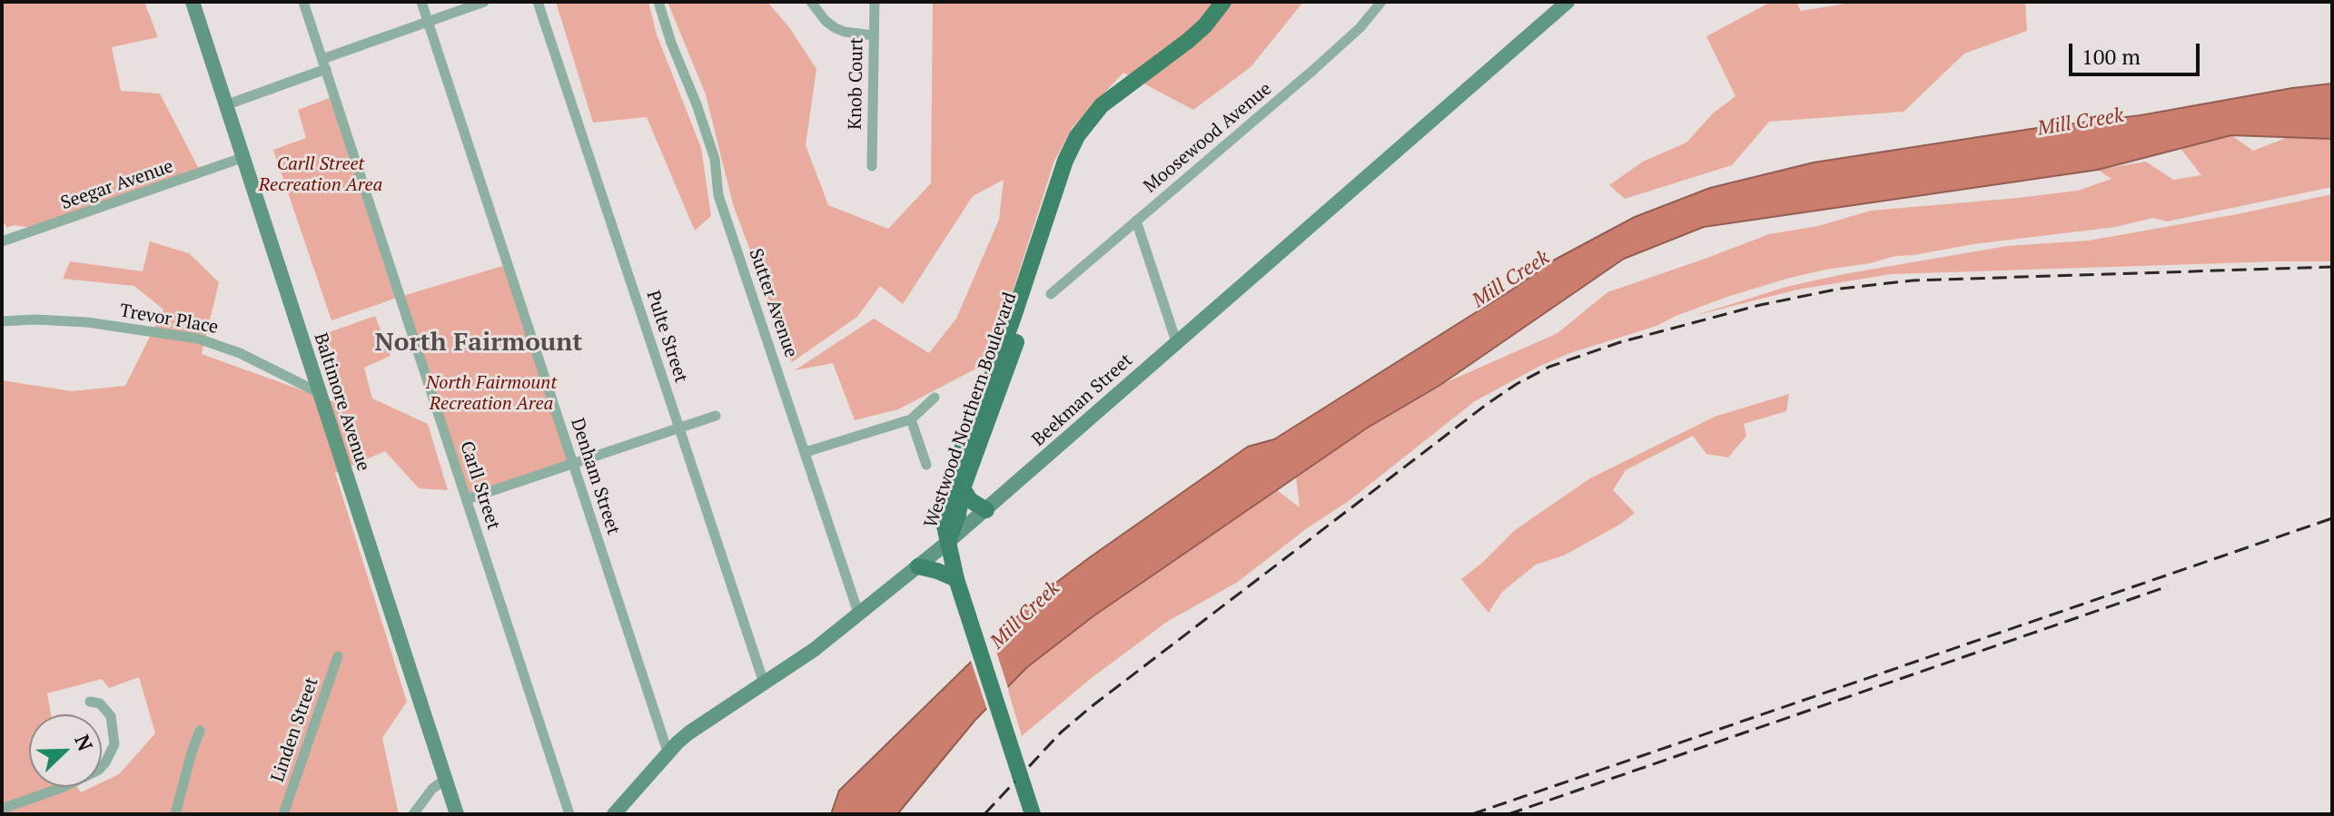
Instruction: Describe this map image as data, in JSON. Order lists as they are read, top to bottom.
{
  "streets": {
    "main road": ["Beekman Street", "Baltimore Avenue", "Westwood Northern Boulevard"],
    "street": [
      "Knob Court",
      "Moosewood Avenue",
      "Seegar Avenue",
      "Sutter Avenue",
      "Trevor Place",
      "Pulte Street",
      "Denham Street",
      "Carll Street",
      "Linden Street"
    ]
  },
  "crossings": [
    ["Seegar Avenue", "Baltimore Avenue"],
    ["Sutter Avenue", "Beekman Street"],
    ["Trevor Place", "Baltimore Avenue"],
    ["Pulte Street", "Beekman Street"],
    ["Beekman Street", "Westwood Northern Boulevard"],
    ["Beekman Street", "Denham Street"]
  ],
  "districts": ["North Fairmount"],
  "water": ["Mill Creek"],
  "parks": ["Carll Street Recreation Area", "North Fairmount Recreation Area"],
  "scale_bar": "100 m",
  "north": "top right"
}
